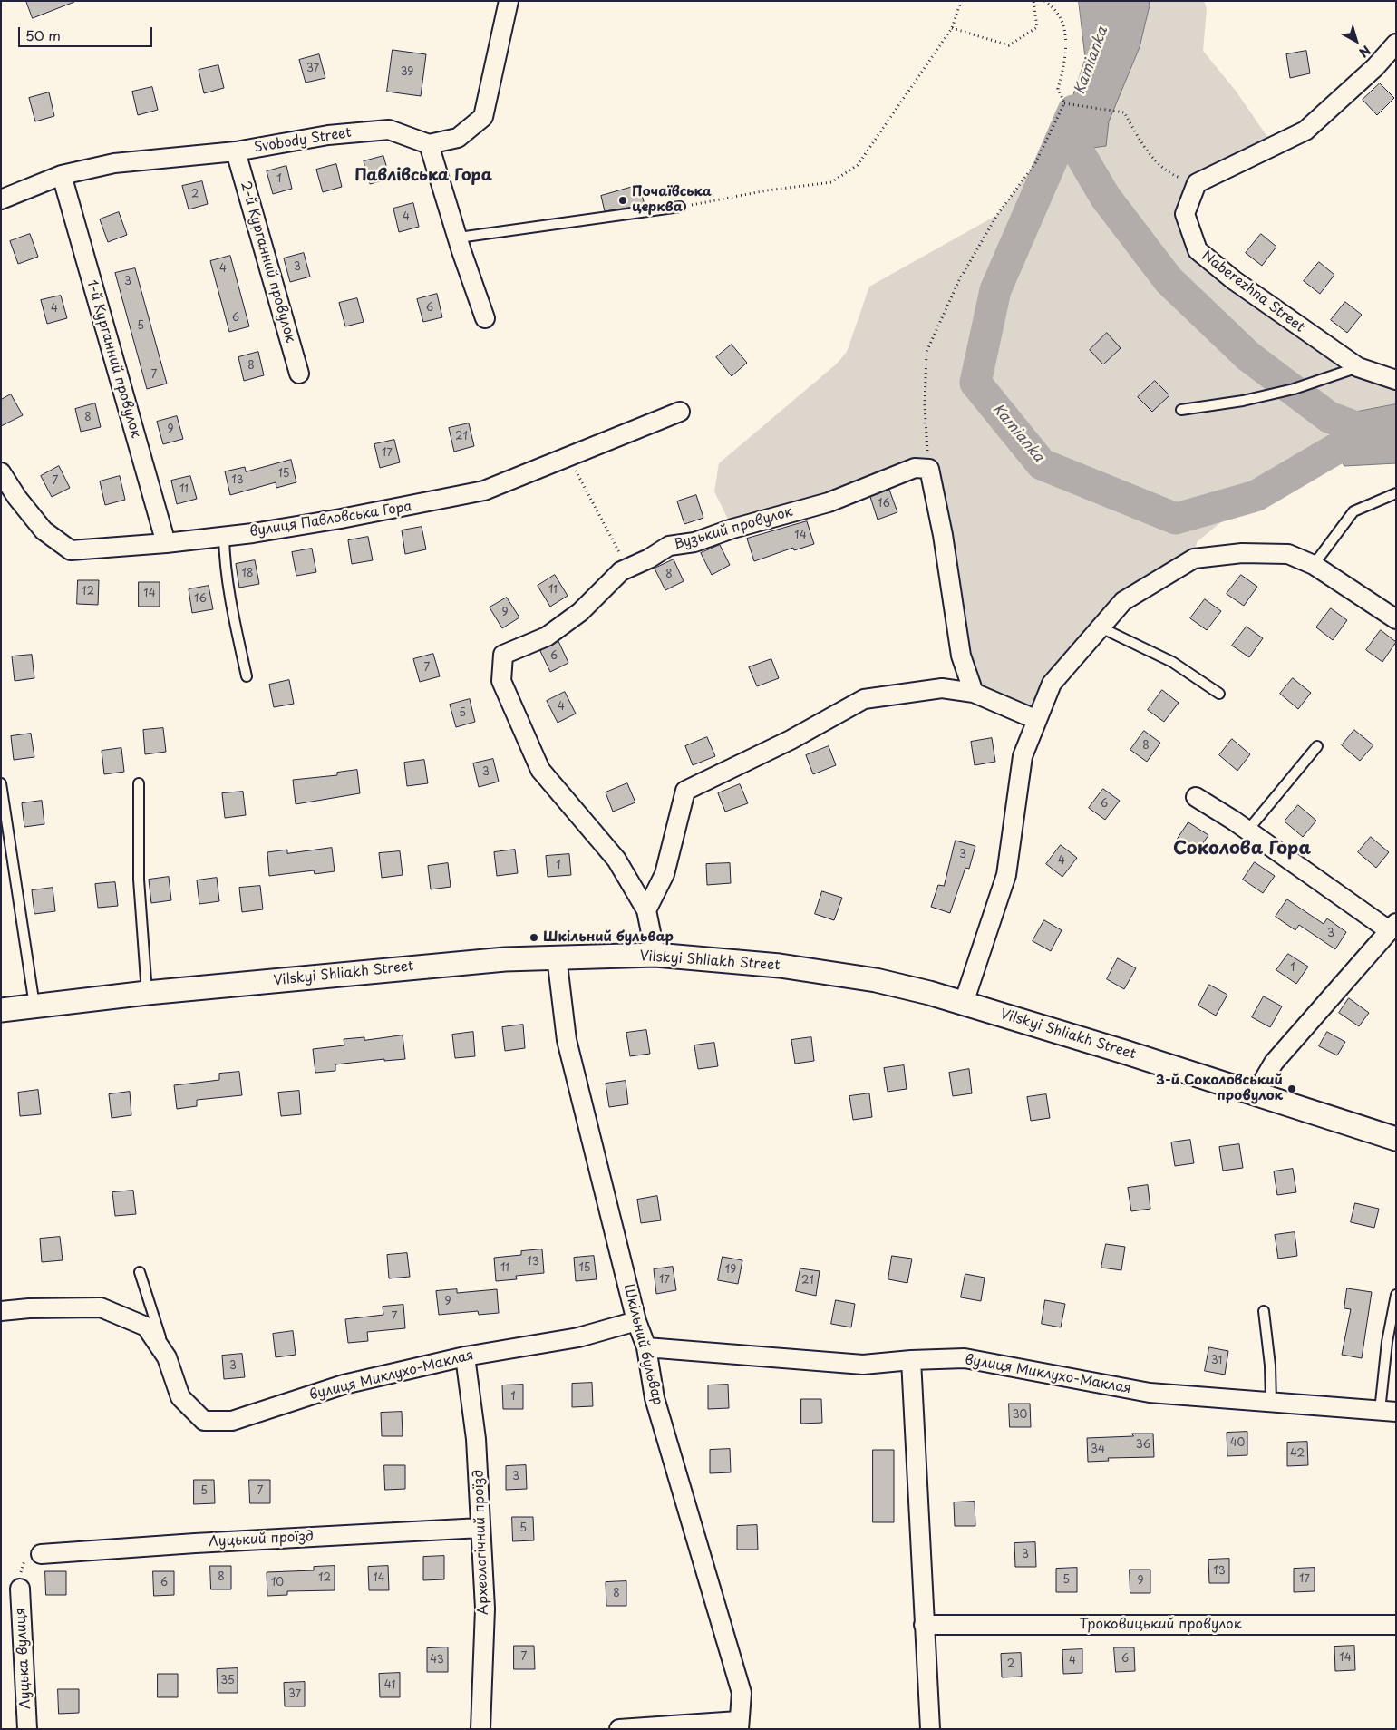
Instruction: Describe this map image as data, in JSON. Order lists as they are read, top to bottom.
{
  "streets": {
    "street": [
      "Svobody Street",
      "2-й Курганний провулок",
      "Naberezhna Street",
      "1-й Курганний провулок",
      "вулиця Павловська Гора",
      "Вузький провулок",
      "Vilskyi Shliakh Street",
      "Шкільний бульвар",
      "вулиця Миклухо-Маклая",
      "Луцький проїзд",
      "Археологічний проїзд",
      "Троковицький провулок",
      "Луцька вулиця"
    ]
  },
  "crossings": [
    ["Svobody Street", "2-й Курганний провулок"],
    ["Svobody Street", "1-й Курганний провулок"],
    ["1-й Курганний провулок", "вулиця Павловська Гора"],
    ["Вузький провулок", "Vilskyi Shliakh Street"],
    ["Vilskyi Shliakh Street", "Шкільний бульвар"],
    ["Шкільний бульвар", "вулиця Миклухо-Маклая"],
    ["вулиця Миклухо-Маклая", "Археологічний проїзд"],
    ["Луцький проїзд", "Археологічний проїзд"]
  ],
  "districts": ["Павлівська Гора", "Соколова Гора"],
  "water": ["Kamianka"],
  "places": ["Почаївська церква", "Шкільний бульвар", "3-й Соколовський провулок"],
  "house_numbers": [
    "37",
    "39",
    "1",
    "2",
    "4",
    "3",
    "4",
    "3",
    "6",
    "4",
    "6",
    "5",
    "8",
    "7",
    "8",
    "9",
    "21",
    "17",
    "15",
    "13",
    "7",
    "11",
    "16",
    "14",
    "18",
    "8",
    "11",
    "12",
    "14",
    "16",
    "9",
    "6",
    "7",
    "4",
    "5",
    "8",
    "3",
    "6",
    "3",
    "4",
    "1",
    "3",
    "1",
    "13",
    "11",
    "15",
    "19",
    "17",
    "21",
    "9",
    "7",
    "31",
    "3",
    "1",
    "30",
    "40",
    "36",
    "34",
    "42",
    "3",
    "5",
    "7",
    "5",
    "3",
    "13",
    "8",
    "12",
    "14",
    "17",
    "5",
    "9",
    "6",
    "10",
    "8",
    "7",
    "14",
    "6",
    "43",
    "4",
    "2",
    "35",
    "41",
    "37"
  ],
  "scale_bar": "50 m",
  "north": "bottom right"
}
